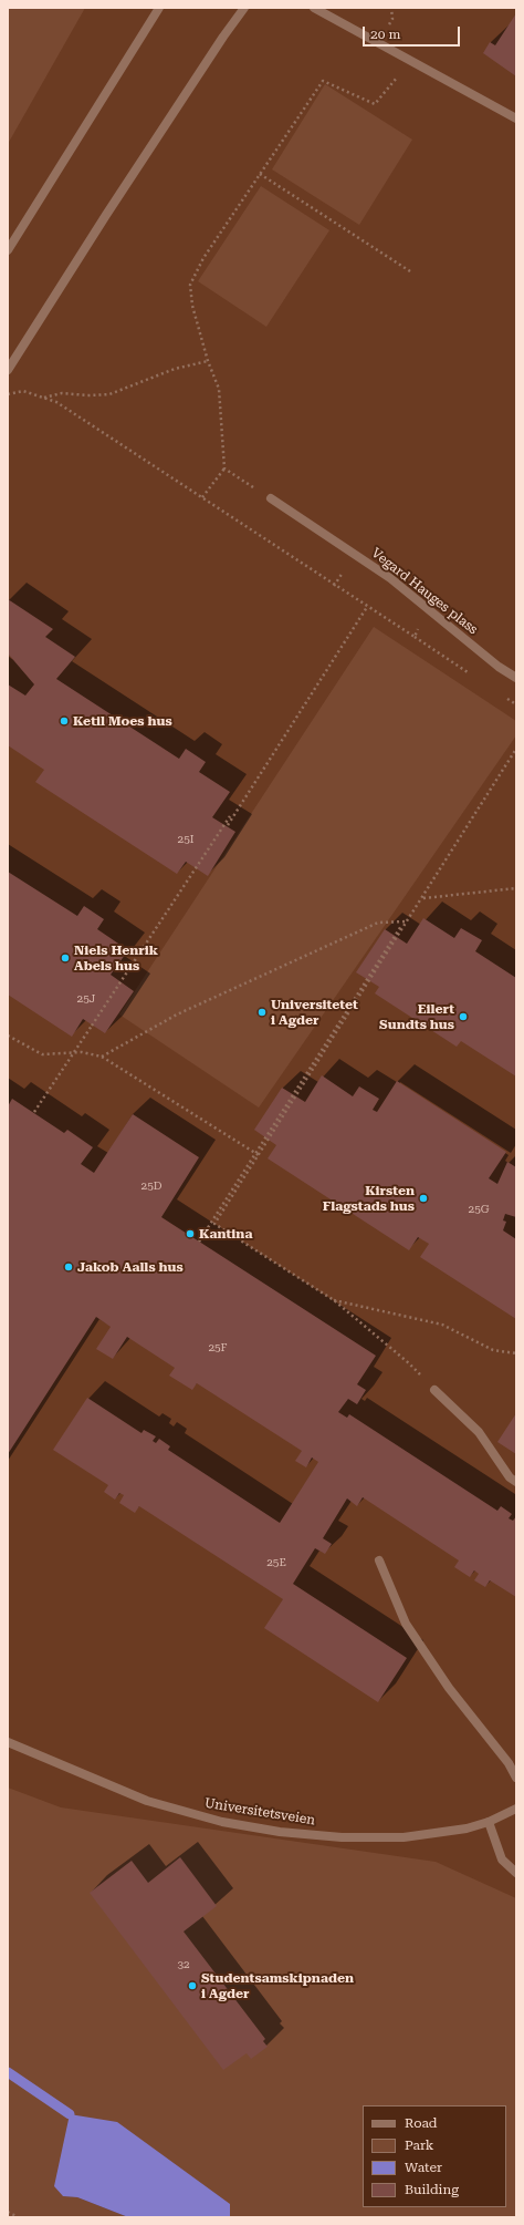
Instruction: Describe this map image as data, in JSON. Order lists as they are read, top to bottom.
{
  "streets": {
    "street": ["Vegard Hauges plass", "Universitetsveien"]
  },
  "places": [
    "Ketil Moes hus",
    "Niels Henrik Abels hus",
    "Universitetet i Agder",
    "Eilert Sundts hus",
    "Kirsten Flagstads hus",
    "Kantina",
    "Jakob Aalls hus",
    "Studentsamskipnaden i Agder"
  ],
  "house_numbers": [
    "25I",
    "25J",
    "25D",
    "25G",
    "25F",
    "25E",
    "32"
  ],
  "legend": [
    "Road",
    "Park",
    "Water",
    "Building"
  ],
  "scale_bar": "20 m"
}
